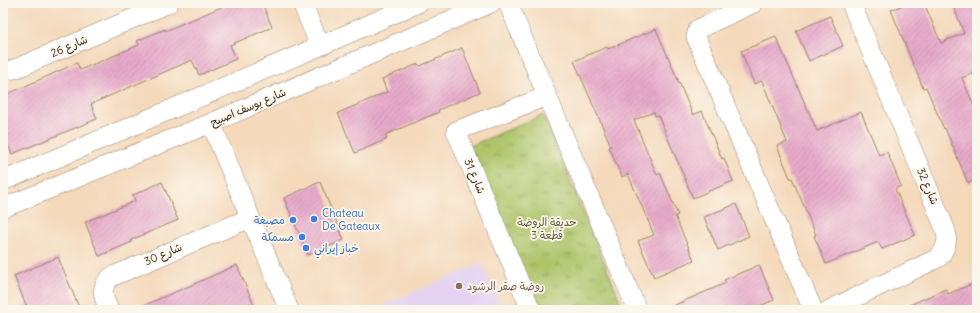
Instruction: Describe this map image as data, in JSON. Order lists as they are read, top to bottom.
{
  "streets": {
    "street": [
      "شارع 26",
      "شارع يوسف اصبيح",
      "شارع 31",
      "شارع 32",
      "شارع 30"
    ]
  },
  "parks": ["حديقة الروضة قطعة 3"],
  "places": [
    "Chateau De Gateaux",
    "مصبغة",
    "مسمكة",
    "خباز إيراني",
    "روضة صقر الرشود"
  ]
}
